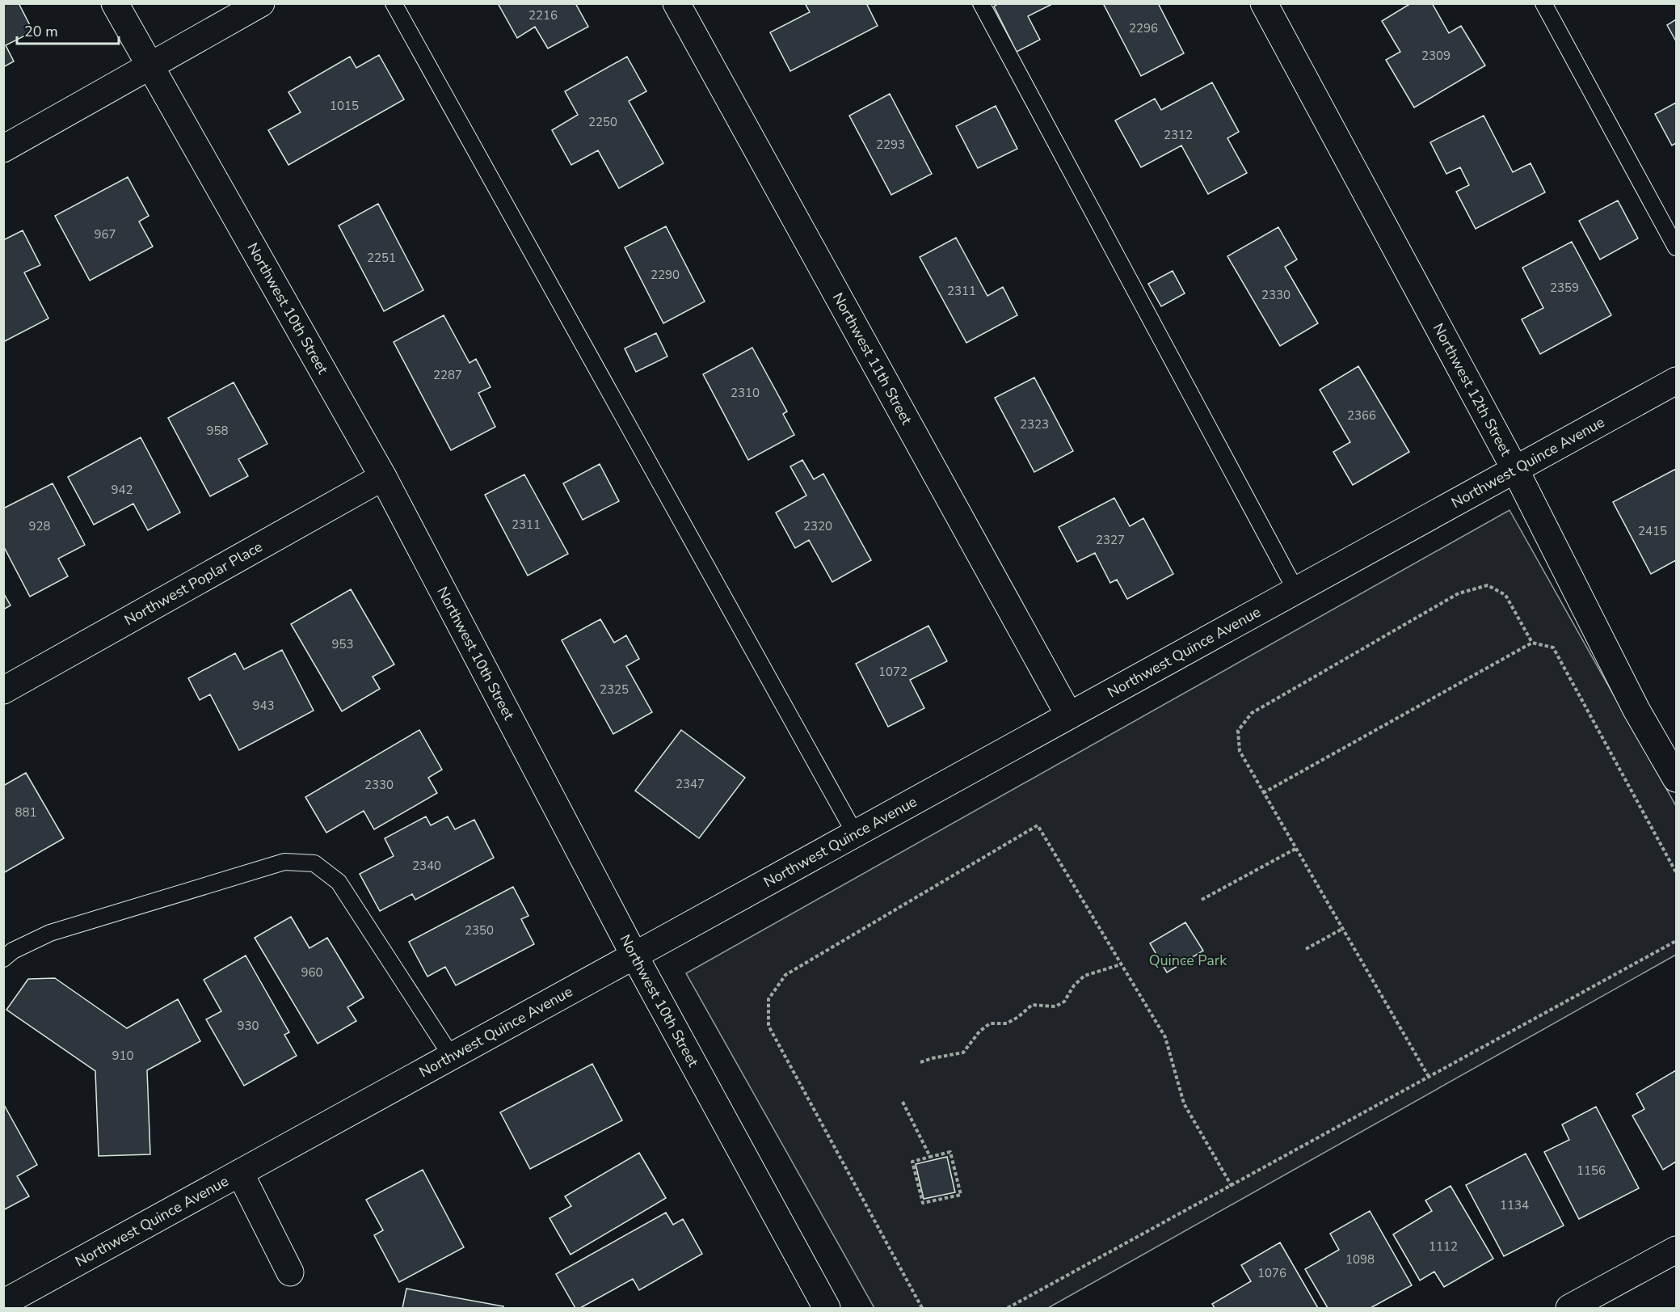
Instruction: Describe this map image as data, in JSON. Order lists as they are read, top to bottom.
{
  "streets": {
    "street": [
      "Northwest 10th Street",
      "Northwest 11th Street",
      "Northwest 12th Street",
      "Northwest Quince Avenue",
      "Northwest Poplar Place"
    ]
  },
  "crossings": [
    ["Northwest 10th Street", "Northwest Quince Avenue"],
    ["Northwest 10th Street", "Northwest Poplar Place"],
    ["Northwest 11th Street", "Northwest Quince Avenue"],
    ["Northwest 12th Street", "Northwest Quince Avenue"]
  ],
  "parks": ["Quince Park"],
  "house_numbers": [
    "2216",
    "2296",
    "2309",
    "1015",
    "2250",
    "2312",
    "2293",
    "967",
    "2251",
    "2290",
    "2359",
    "2311",
    "2330",
    "2287",
    "2310",
    "2366",
    "2323",
    "958",
    "942",
    "2311",
    "928",
    "2320",
    "2415",
    "2327",
    "953",
    "1072",
    "2325",
    "943",
    "2347",
    "2330",
    "881",
    "2340",
    "2350",
    "960",
    "930",
    "910",
    "1156",
    "1134",
    "1112",
    "1098",
    "1076"
  ],
  "scale_bar": "20 m"
}
